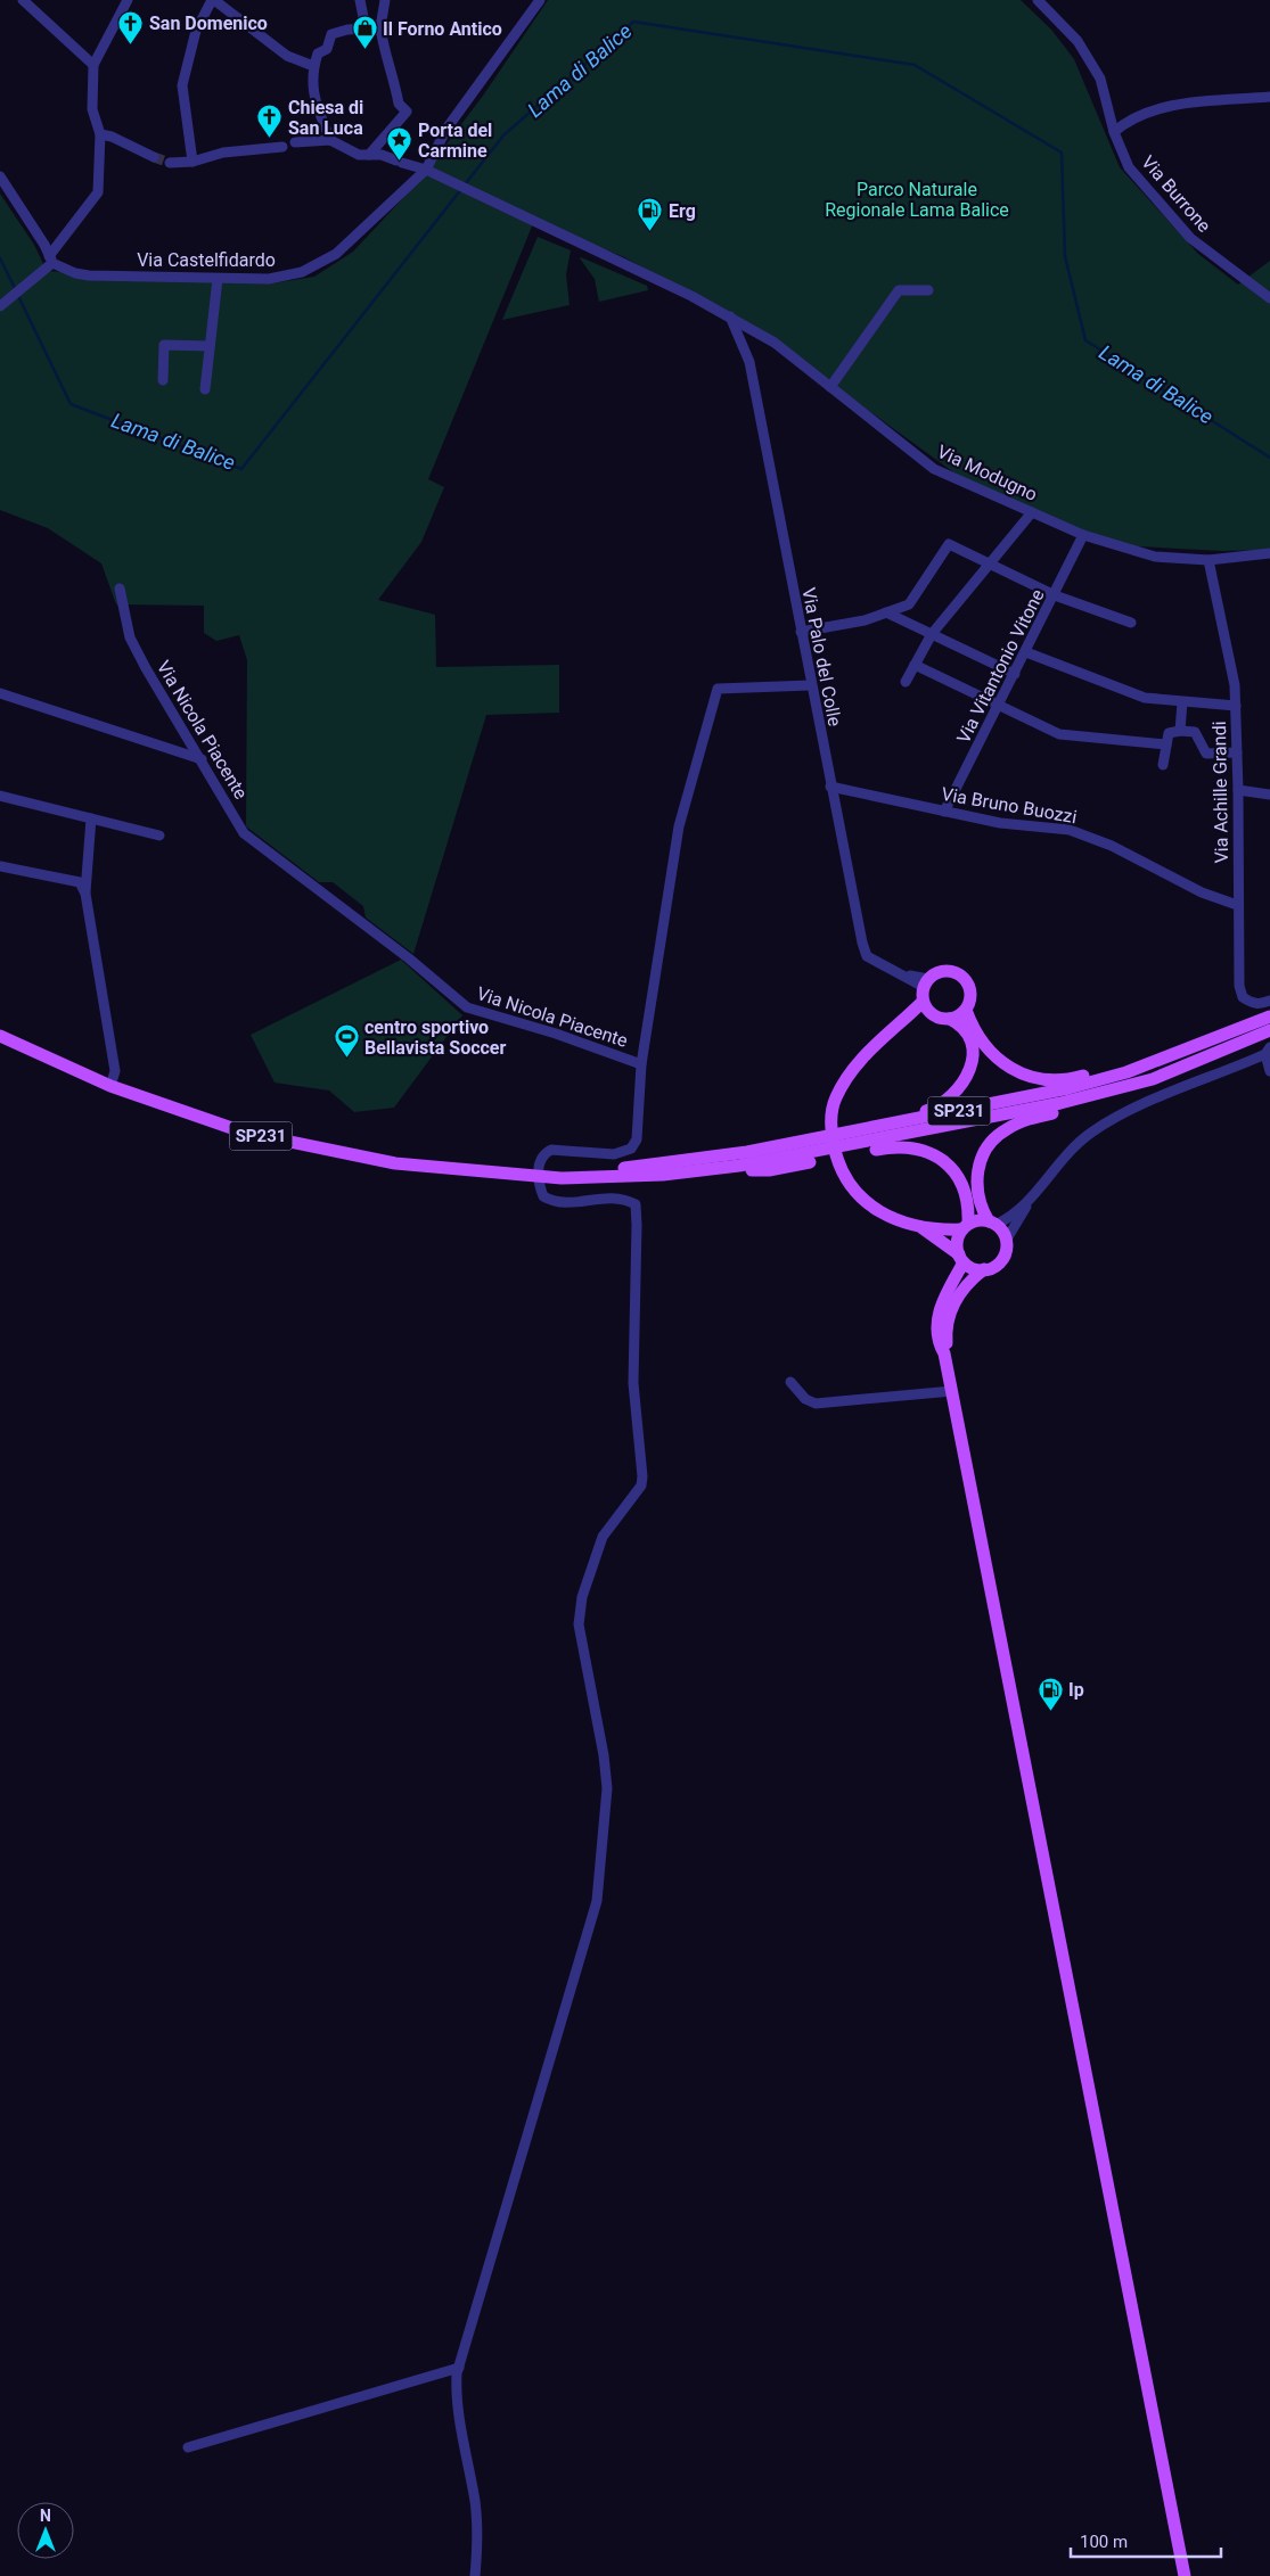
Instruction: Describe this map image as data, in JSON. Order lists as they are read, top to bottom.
{
  "streets": {
    "main road": ["SP231"],
    "street": [
      "Via Burrone",
      "Via Castelfidardo",
      "Via Modugno",
      "Via Palo del Colle",
      "Via Vitantonio Vitone",
      "Via Nicola Piacente",
      "Via Achille Grandi",
      "Via Bruno Buozzi"
    ]
  },
  "crossings": [
    ["Via Castelfidardo", "Via Modugno"],
    ["Via Modugno", "Via Palo del Colle"],
    ["Via Modugno", "Via Vitantonio Vitone"],
    ["Via Modugno", "Via Achille Grandi"],
    ["Via Palo del Colle", "Via Nicola Piacente"],
    ["Via Palo del Colle", "Via Bruno Buozzi"],
    ["Via Vitantonio Vitone", "Via Bruno Buozzi"],
    ["Via Achille Grandi", "Via Bruno Buozzi"]
  ],
  "water": ["Lama di Balice"],
  "parks": ["Parco Naturale Regionale Lama Balice"],
  "places": {
    "church": ["San Domenico", "Chiesa di San Luca"],
    "shop": ["Il Forno Antico"],
    "place": ["Porta del Carmine"],
    "fuel station": ["Erg", "Ip"],
    "sports": ["centro sportivo Bellavista Soccer"]
  },
  "scale_bar": "100 m",
  "north": "top"
}
